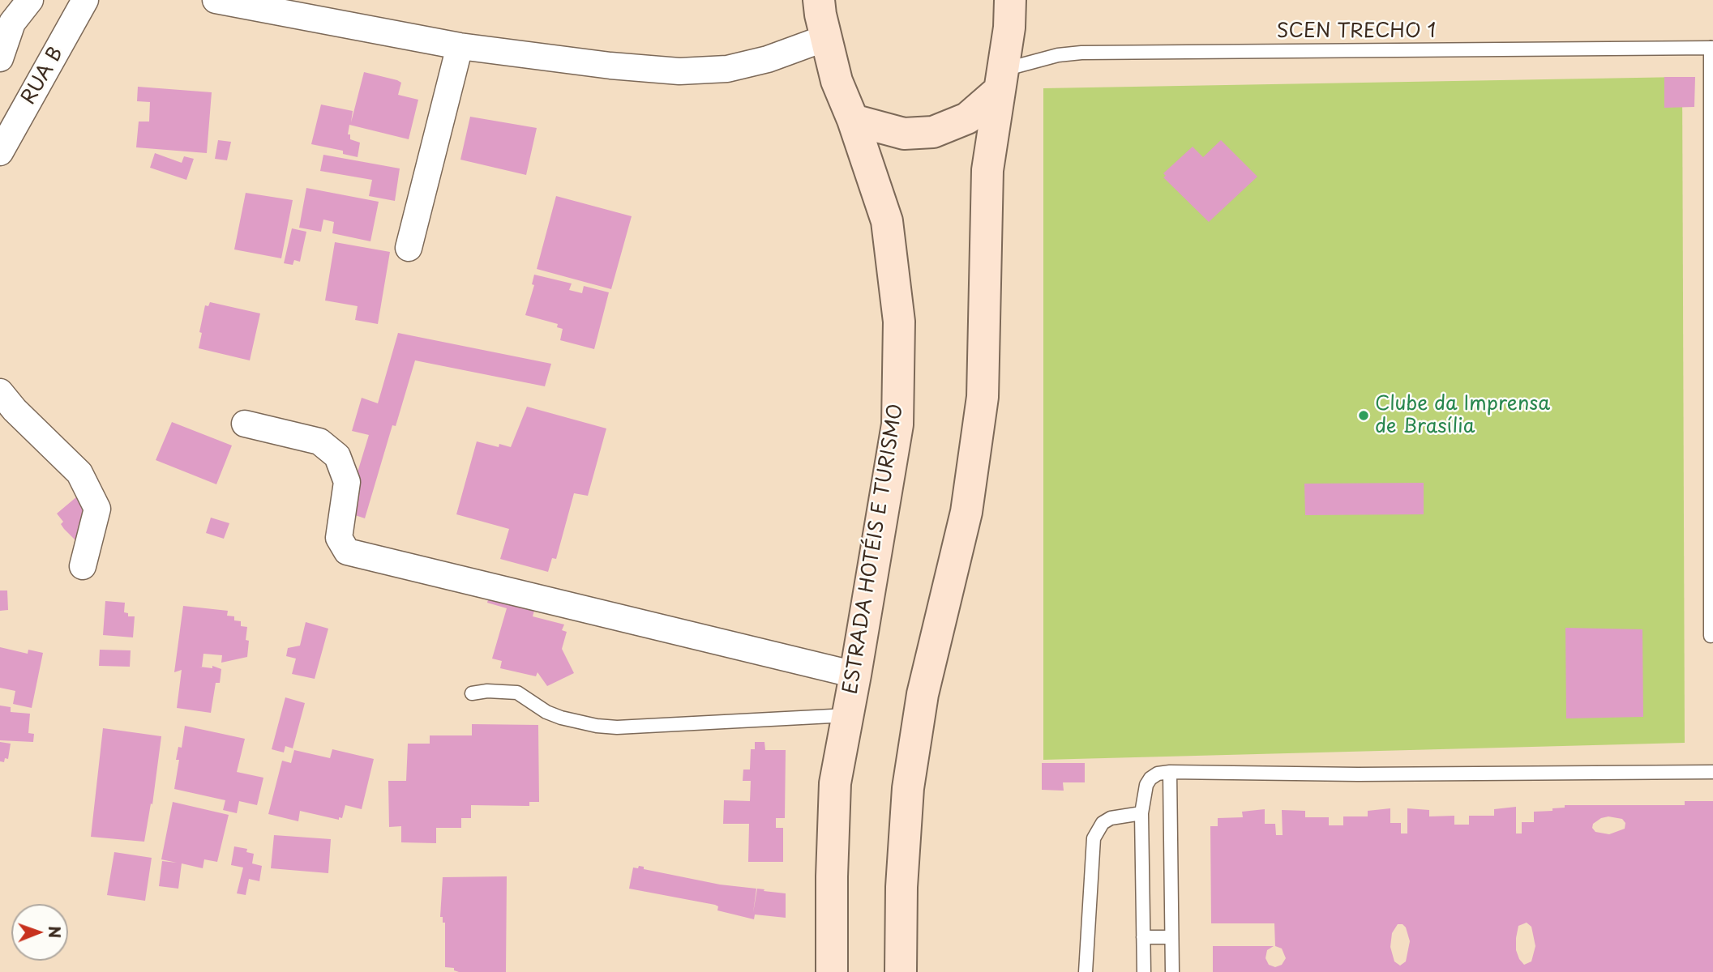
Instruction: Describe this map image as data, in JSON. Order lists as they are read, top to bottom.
{
  "streets": {
    "main road": ["ESTRADA HOTÉIS E TURISMO"],
    "street": ["RUA B"],
    "lane": ["SCEN TRECHO 1"]
  },
  "places": ["Clube da Imprensa de Brasília"],
  "north": "right"
}
